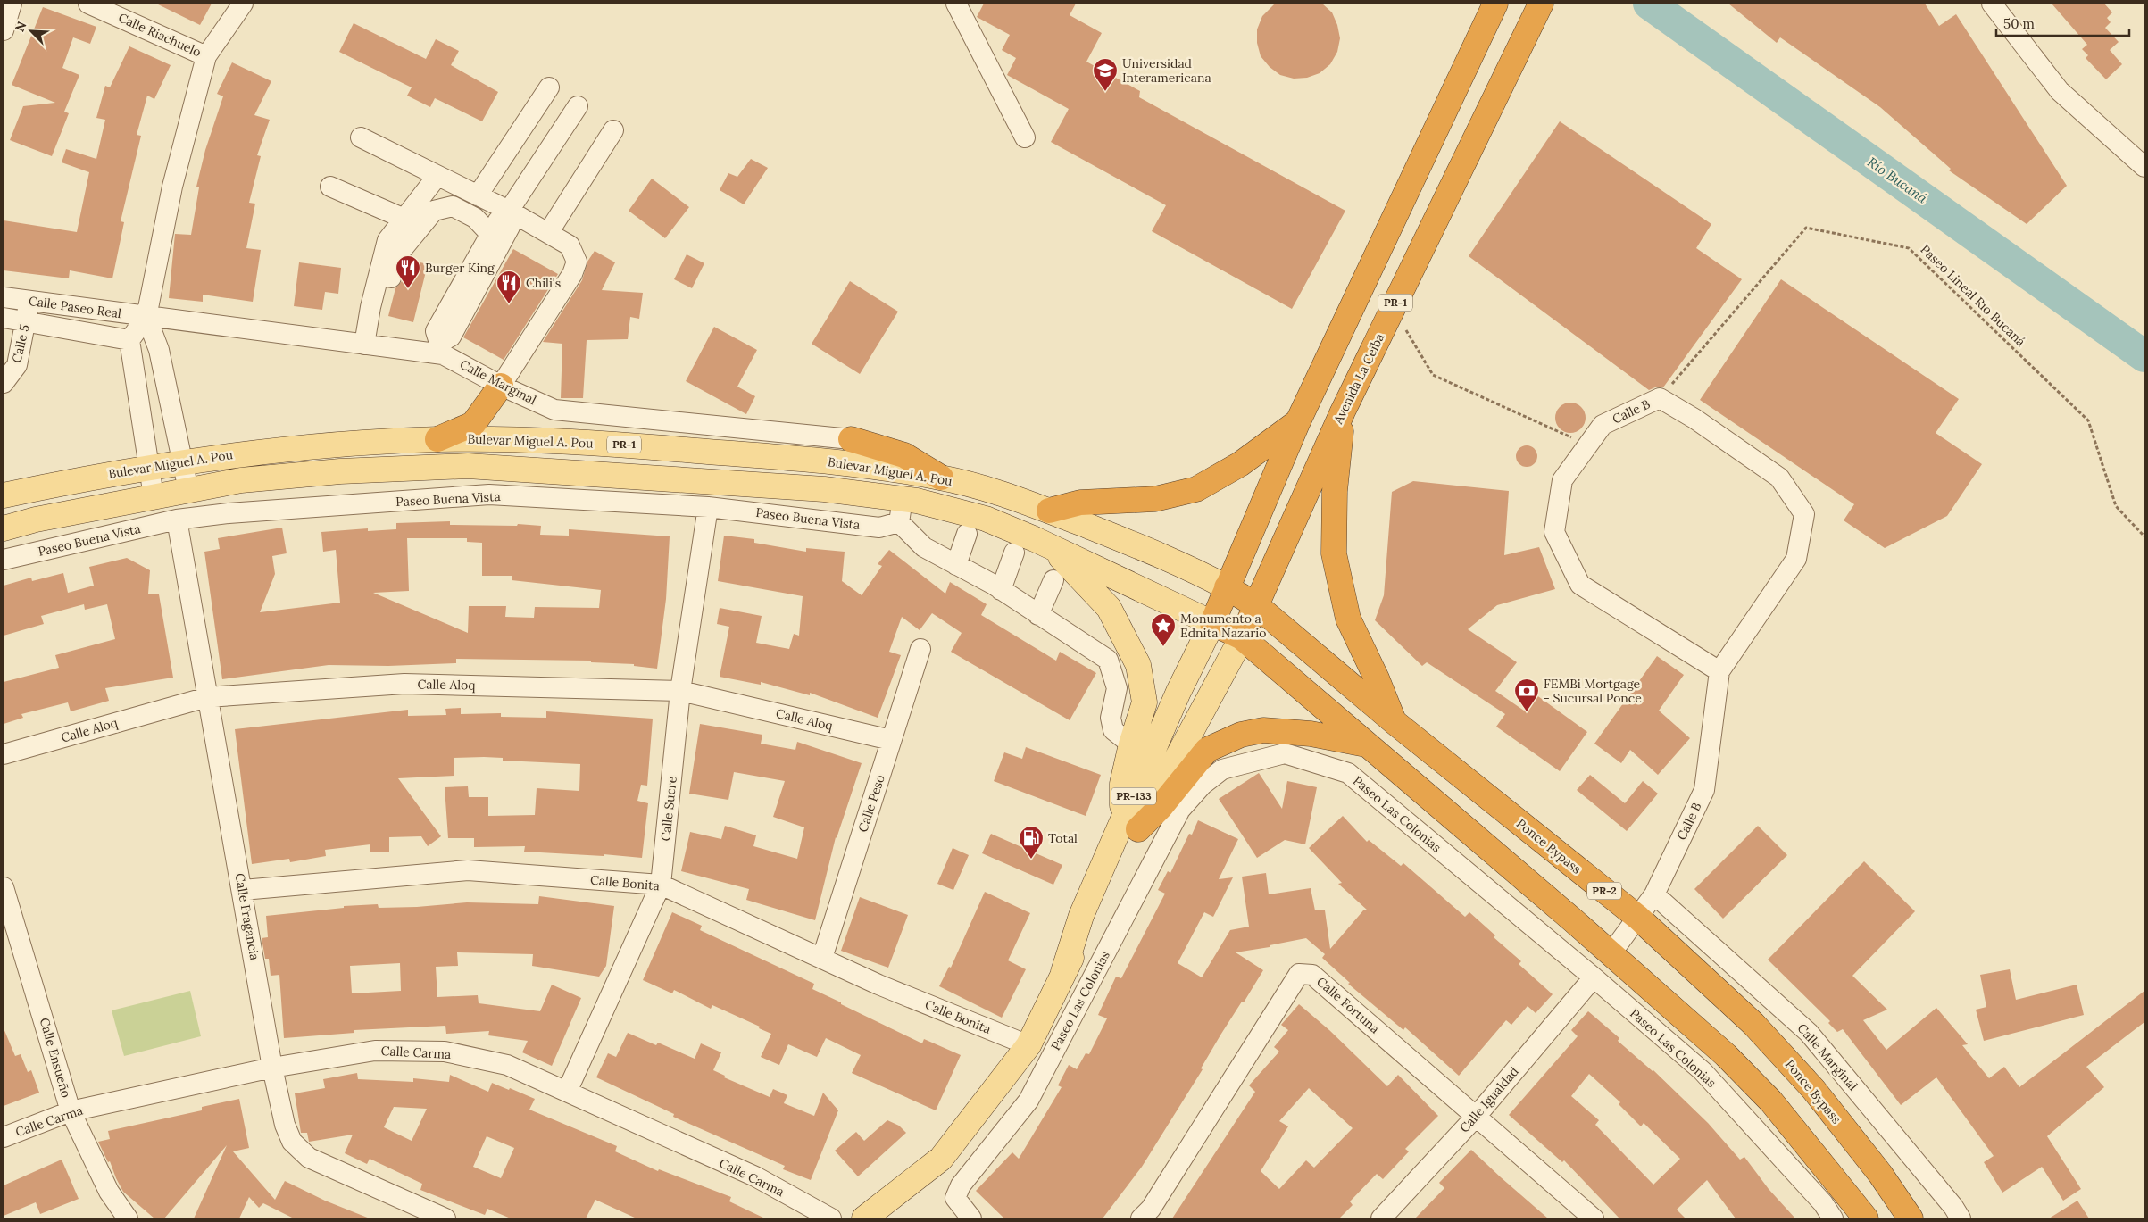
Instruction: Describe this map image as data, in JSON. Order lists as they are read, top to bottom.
{
  "streets": {
    "highway": [
      "PR-1",
      "Avenida La Ceiba",
      "Ponce Bypass",
      "PR-2"
    ],
    "main road": ["Bulevar Miguel A. Pou", "PR-133"],
    "street": [
      "Calle Riachuelo",
      "Calle Paseo Real",
      "Calle 5",
      "Calle Marginal",
      "Calle B",
      "Paseo Buena Vista",
      "Calle Aloq",
      "Calle Peso",
      "Calle Sucre",
      "Paseo Las Colonias",
      "Calle Bonita",
      "Calle Fragancia",
      "Calle Fortuna",
      "Calle Carma",
      "Calle Ensueño",
      "Calle Igualdad"
    ],
    "path": ["Paseo Lineal Río Bucaná"]
  },
  "crossings": [
    ["Paseo Lineal Río Bucaná", "Calle B"],
    ["Calle Paseo Real", "Calle 5"],
    ["Calle Paseo Real", "Calle Marginal"],
    ["Avenida La Ceiba", "PR-133"],
    ["Avenida La Ceiba", "Ponce Bypass"],
    ["Calle Marginal", "Calle B"],
    ["Calle B", "Ponce Bypass"],
    ["Bulevar Miguel A. Pou", "PR-133"],
    ["Bulevar Miguel A. Pou", "Ponce Bypass"],
    ["Paseo Buena Vista", "Calle Sucre"],
    ["Paseo Buena Vista", "Calle Fragancia"],
    ["Calle Aloq", "Calle Peso"],
    ["Calle Aloq", "Calle Sucre"],
    ["Calle Aloq", "Calle Fragancia"],
    ["PR-133", "Calle Bonita"],
    ["Calle Peso", "Calle Bonita"],
    ["Calle Sucre", "Calle Bonita"],
    ["Calle Sucre", "Calle Carma"],
    ["Paseo Las Colonias", "Calle Igualdad"],
    ["Calle Bonita", "Calle Fragancia"],
    ["Calle Fragancia", "Calle Carma"],
    ["Calle Fortuna", "Calle Igualdad"],
    ["Calle Carma", "Calle Ensueño"]
  ],
  "water": ["Río Bucaná"],
  "places": {
    "school or university": ["Universidad Interamericana"],
    "restaurant": ["Burger King", "Chili's"],
    "place": ["Monumento a Ednita Nazario"],
    "bank": ["FEMBi Mortgage - Sucursal Ponce"],
    "fuel station": ["Total"]
  },
  "scale_bar": "50 m",
  "north": "top left"
}
